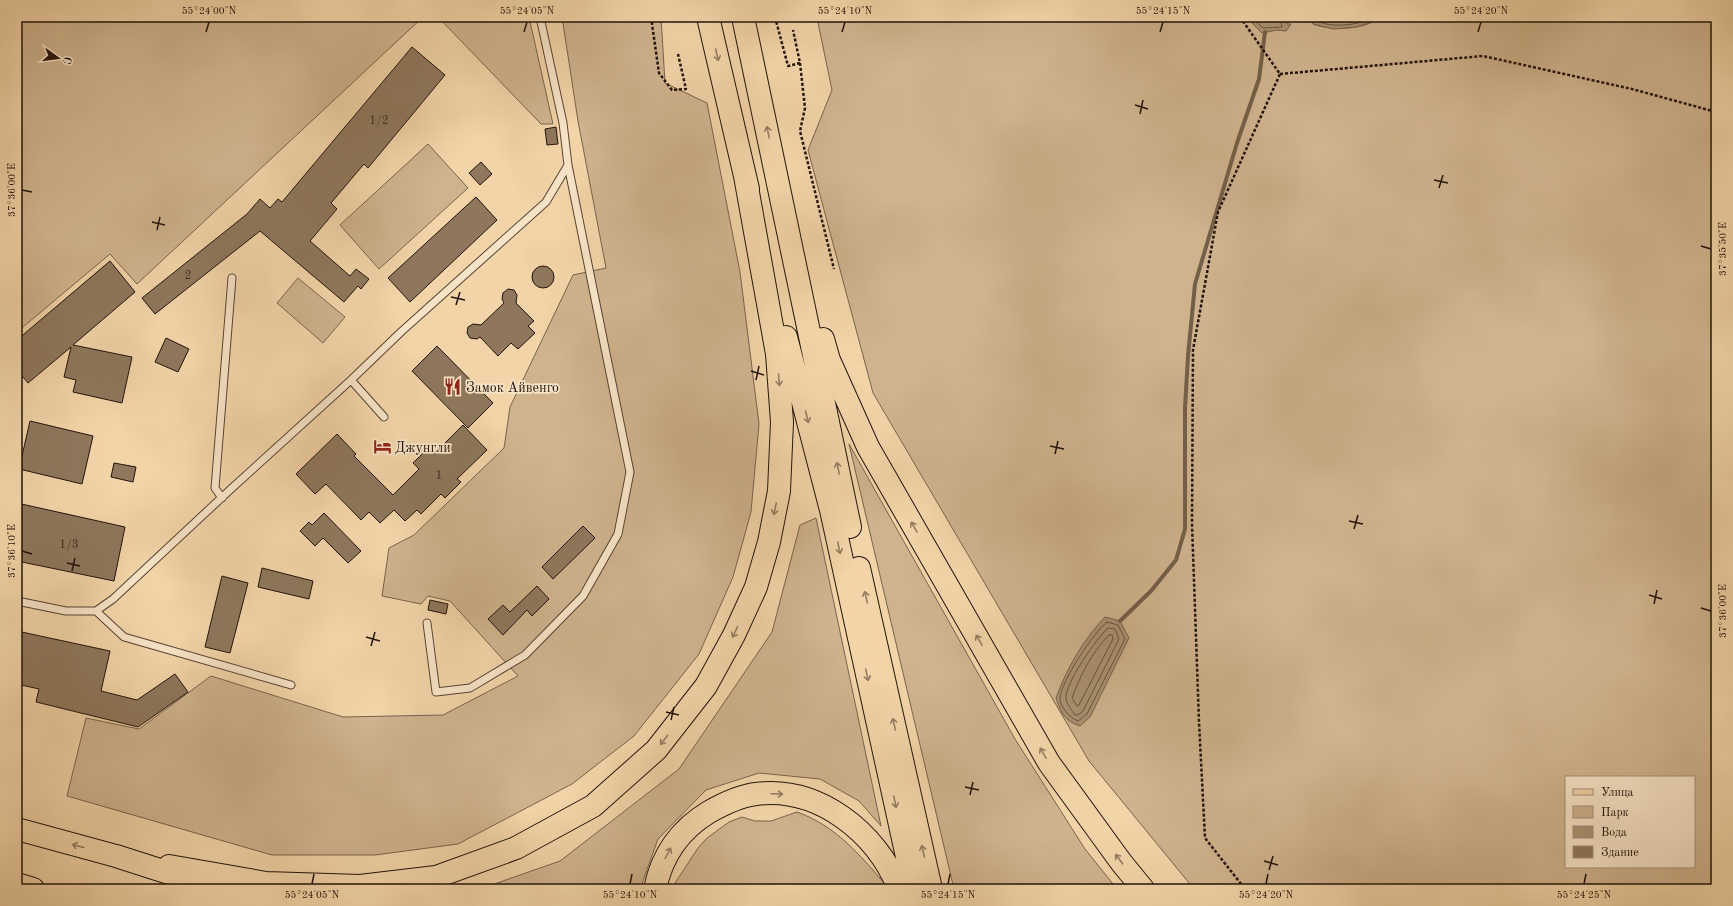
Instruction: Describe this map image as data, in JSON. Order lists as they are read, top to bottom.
{
  "places": {
    "restaurant": ["Замок Айвенго"],
    "hotel": ["Джунгли"]
  },
  "house_numbers": [
    "1/2",
    "2",
    "1",
    "1/3"
  ],
  "legend": [
    "Улица",
    "Парк",
    "Вода",
    "Здание"
  ],
  "north": "right",
  "coordinates": [
    "55°24'00\"N",
    "55°24'05\"N",
    "55°24'10\"N",
    "55°24'15\"N",
    "55°24'20\"N",
    "37°36'00\"E",
    "37°35'50\"E",
    "37°36'10\"E",
    "55°24'25\"N"
  ]
}
